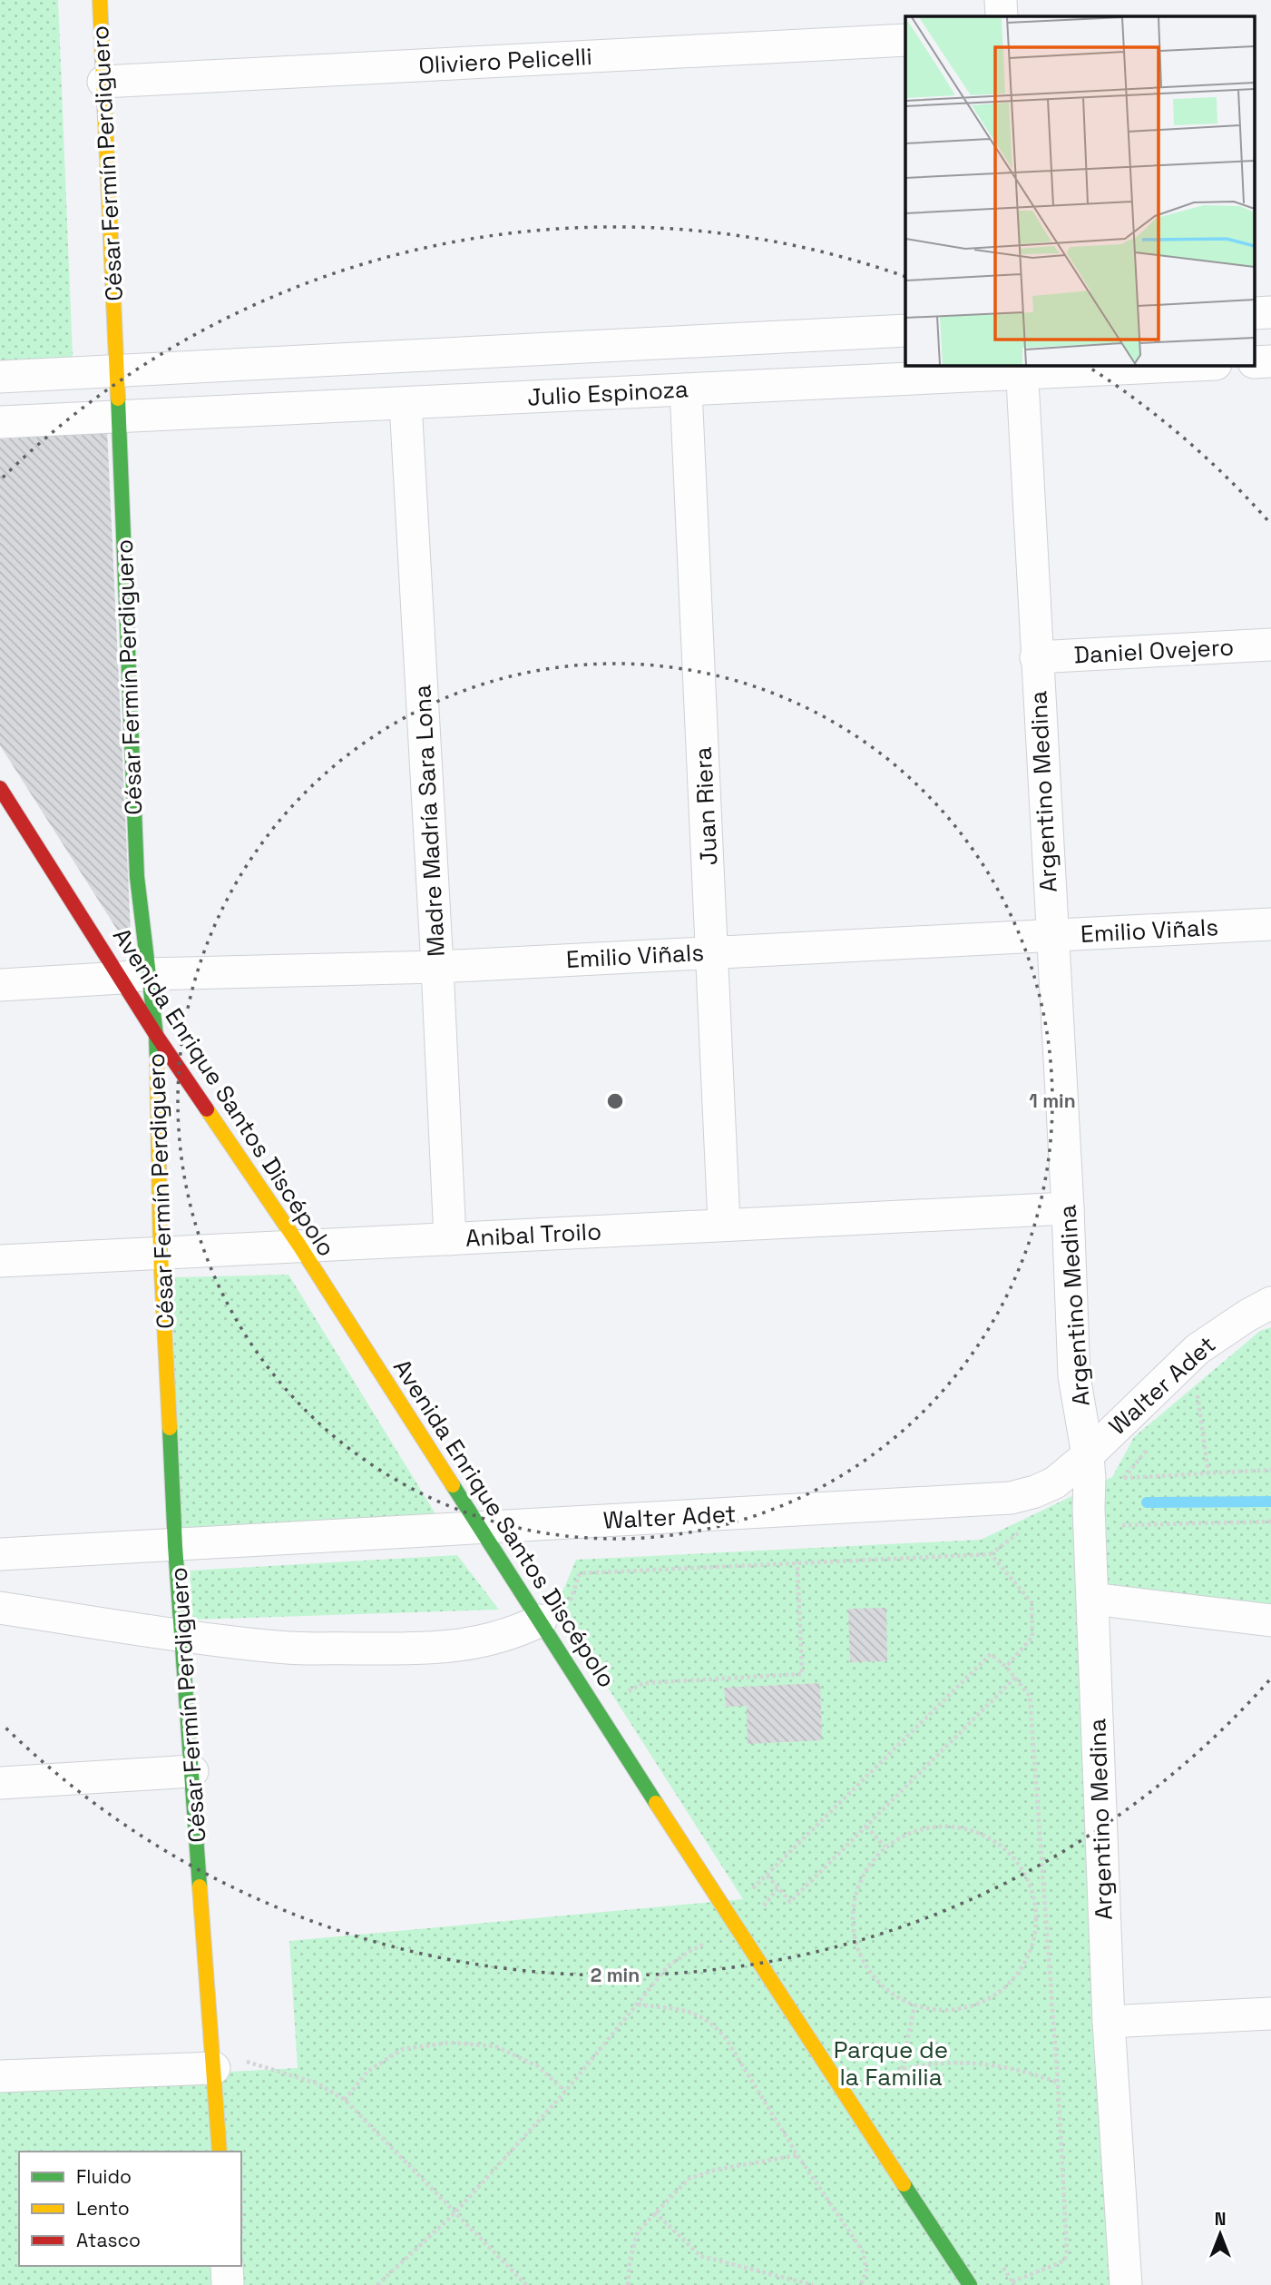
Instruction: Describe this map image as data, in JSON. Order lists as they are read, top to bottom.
{
  "streets": {
    "street": [
      "Oliviero Pelicelli",
      "César Fermín Perdiguero",
      "Julio Espinoza",
      "Daniel Ovejero",
      "Argentino Medina",
      "Juan Riera",
      "Madre Madría Sara Lona",
      "Emilio Viñals",
      "Avenida Enrique Santos Discépolo",
      "Anibal Troilo",
      "Walter Adet"
    ]
  },
  "crossings": [
    ["Oliviero Pelicelli", "César Fermín Perdiguero"],
    ["César Fermín Perdiguero", "Julio Espinoza"],
    ["César Fermín Perdiguero", "Emilio Viñals"],
    ["César Fermín Perdiguero", "Avenida Enrique Santos Discépolo"],
    ["César Fermín Perdiguero", "Anibal Troilo"],
    ["César Fermín Perdiguero", "Walter Adet"],
    ["Julio Espinoza", "Argentino Medina"],
    ["Julio Espinoza", "Juan Riera"],
    ["Julio Espinoza", "Madre Madría Sara Lona"],
    ["Daniel Ovejero", "Argentino Medina"],
    ["Argentino Medina", "Emilio Viñals"],
    ["Argentino Medina", "Anibal Troilo"],
    ["Argentino Medina", "Walter Adet"],
    ["Juan Riera", "Emilio Viñals"],
    ["Juan Riera", "Anibal Troilo"],
    ["Madre Madría Sara Lona", "Emilio Viñals"],
    ["Madre Madría Sara Lona", "Anibal Troilo"],
    ["Emilio Viñals", "Avenida Enrique Santos Discépolo"],
    ["Avenida Enrique Santos Discépolo", "Anibal Troilo"],
    ["Avenida Enrique Santos Discépolo", "Walter Adet"]
  ],
  "parks": ["Parque de la Familia"],
  "legend": ["Fluido", "Lento", "Atasco"],
  "north": "top",
  "rings": ["1 min", "2 min"]
}
